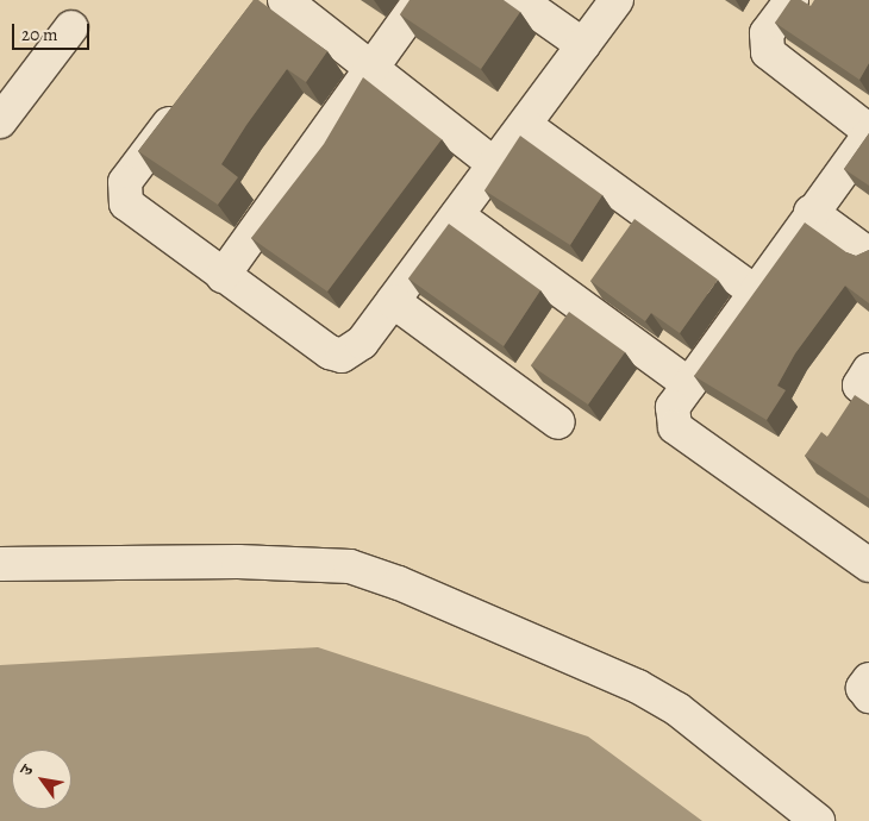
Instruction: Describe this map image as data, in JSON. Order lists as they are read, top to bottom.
{
  "scale_bar": "20 m",
  "north": "top left"
}
